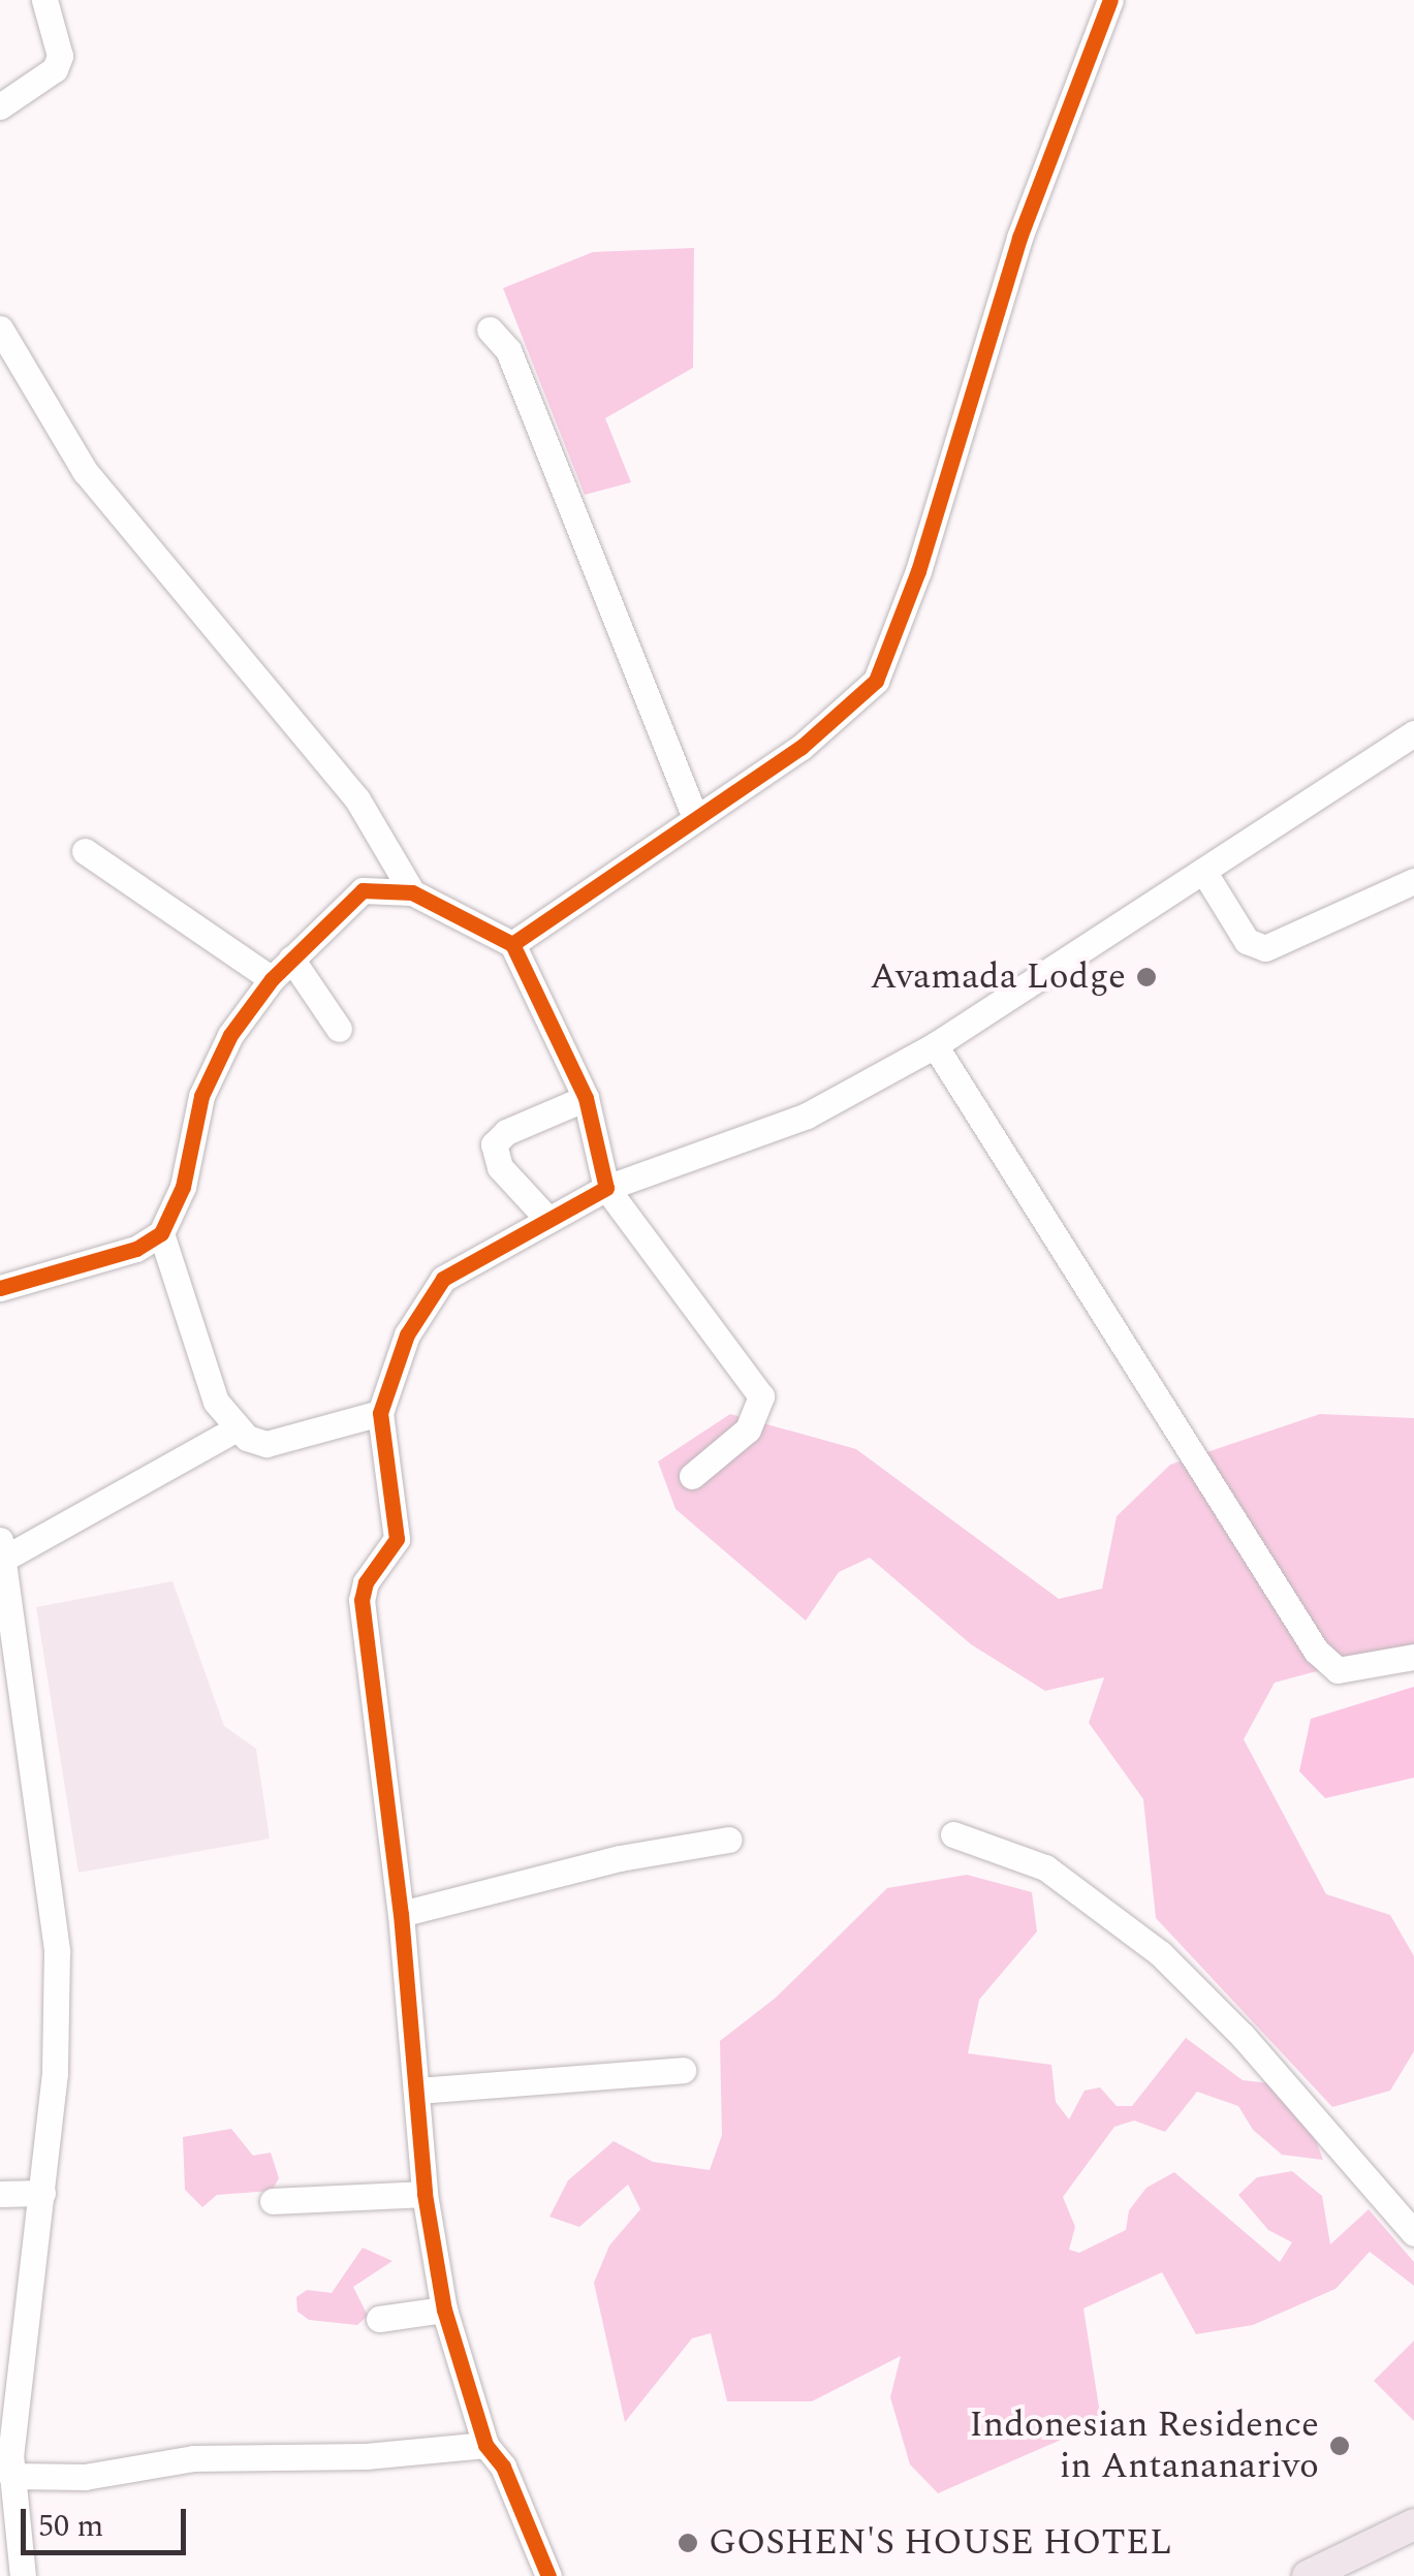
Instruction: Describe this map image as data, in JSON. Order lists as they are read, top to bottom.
{
  "places": ["Avamada Lodge", "Indonesian Residence in Antananarivo", "GOSHEN'S HOUSE HOTEL"],
  "scale_bar": "50 m"
}
